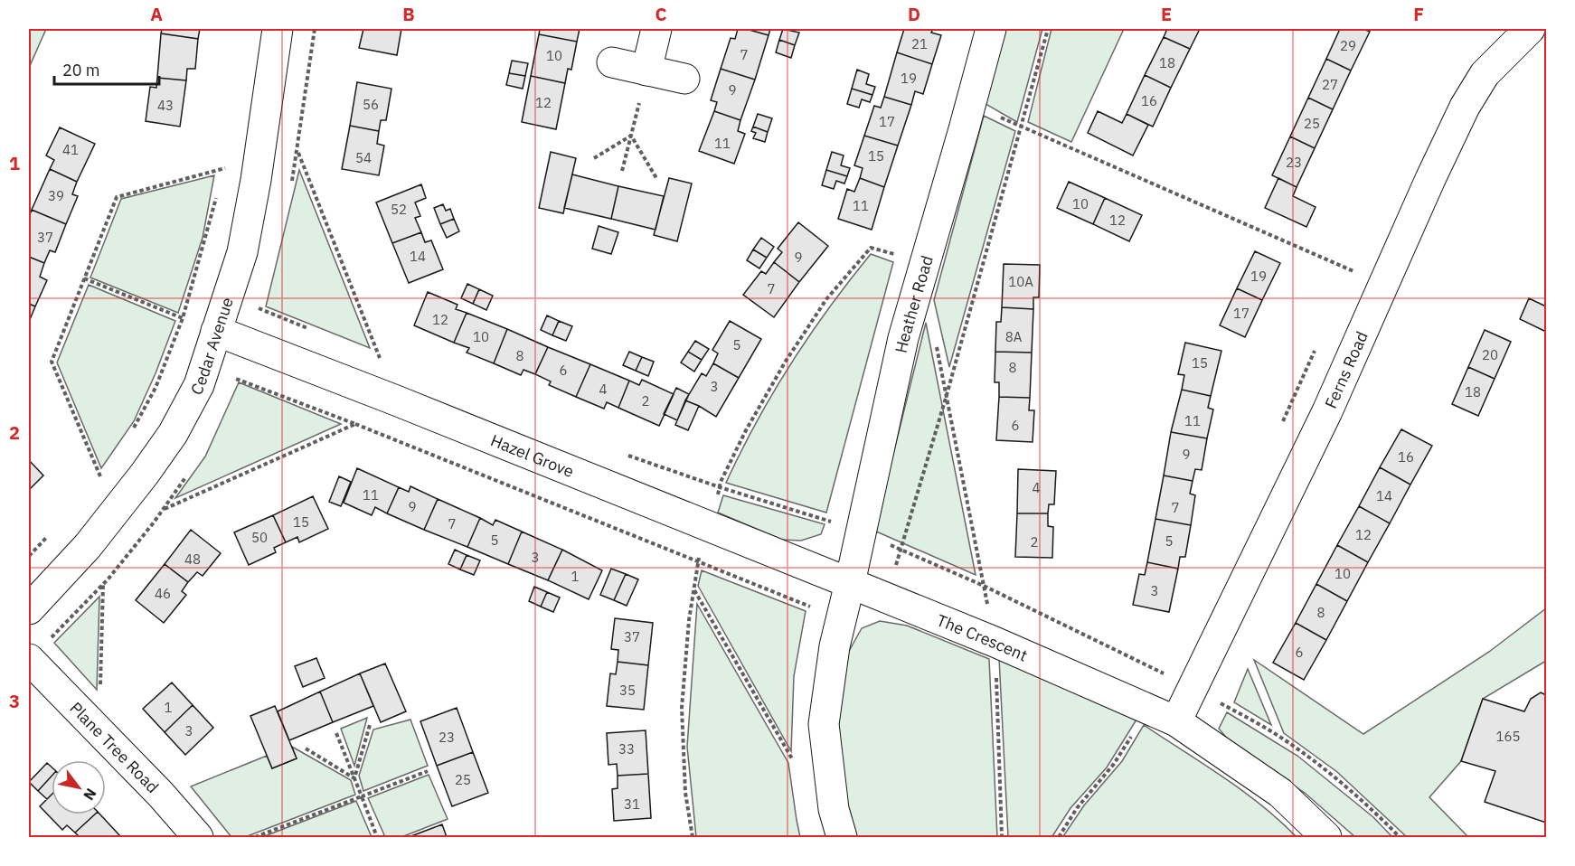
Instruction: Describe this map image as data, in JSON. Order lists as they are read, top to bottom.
{
  "streets": {
    "street": [
      "Heather Road",
      "Cedar Avenue",
      "Ferns Road",
      "Hazel Grove",
      "The Crescent",
      "Plane Tree Road"
    ]
  },
  "crossings": [
    ["Heather Road", "Hazel Grove"],
    ["Heather Road", "The Crescent"],
    ["Cedar Avenue", "Hazel Grove"],
    ["Ferns Road", "The Crescent"],
    ["Hazel Grove", "The Crescent"]
  ],
  "house_numbers": [
    "21",
    "29",
    "7",
    "10",
    "18",
    "19",
    "27",
    "9",
    "16",
    "12",
    "56",
    "43",
    "17",
    "25",
    "11",
    "41",
    "15",
    "54",
    "23",
    "39",
    "10",
    "11",
    "52",
    "12",
    "37",
    "14",
    "9",
    "19",
    "10A",
    "7",
    "17",
    "12",
    "10",
    "8A",
    "5",
    "20",
    "8",
    "15",
    "8",
    "6",
    "3",
    "4",
    "18",
    "2",
    "11",
    "6",
    "9",
    "16",
    "4",
    "11",
    "14",
    "9",
    "7",
    "15",
    "7",
    "12",
    "50",
    "5",
    "5",
    "2",
    "3",
    "48",
    "10",
    "1",
    "3",
    "46",
    "8",
    "37",
    "6",
    "35",
    "1",
    "3",
    "165",
    "23",
    "33",
    "25",
    "31"
  ],
  "scale_bar": "20 m",
  "north": "bottom right",
  "grid": {
    "columns": [
      "A",
      "B",
      "C",
      "D",
      "E",
      "F"
    ],
    "rows": ["1", "2", "3"]
  }
}
